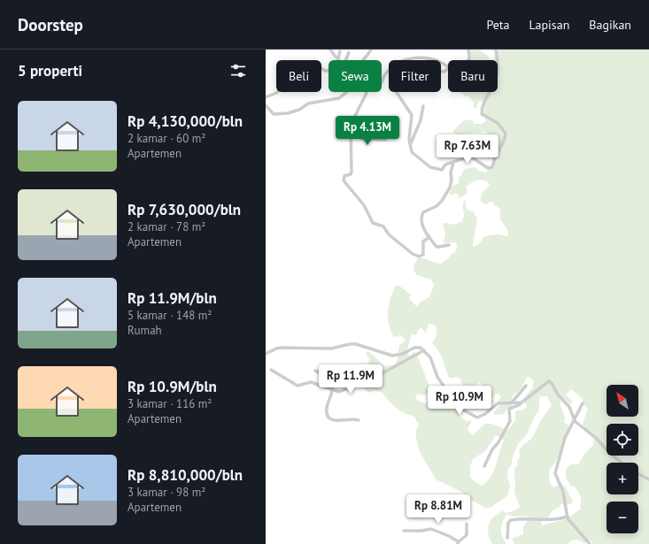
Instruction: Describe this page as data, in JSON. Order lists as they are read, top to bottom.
{
  "north": "top left",
  "page": {
    "header": "Doorstep",
    "nav": ["Peta", "Lapisan", "Bagikan"],
    "heading": "5 properti",
    "chip": [
      "Beli",
      "Sewa",
      "Filter",
      "Baru"
    ],
    "list": [
      {
        "name": "Rp 4,130,000/bln",
        "note": "2 kamar · 60 m² · Apartemen"
      },
      {
        "name": "Rp 7,630,000/bln",
        "note": "2 kamar · 78 m² · Apartemen"
      },
      {
        "name": "Rp 11.9M/bln",
        "note": "5 kamar · 148 m² · Rumah"
      },
      {
        "name": "Rp 10.9M/bln",
        "note": "3 kamar · 116 m² · Apartemen"
      },
      {
        "name": "Rp 8,810,000/bln",
        "note": "3 kamar · 98 m² · Apartemen"
      }
    ],
    "price": [
      "Rp 4.13M",
      "Rp 7.63M",
      "Rp 11.9M",
      "Rp 10.9M",
      "Rp 8.81M"
    ],
    "map_buttons": ["+", "−"]
  }
}
